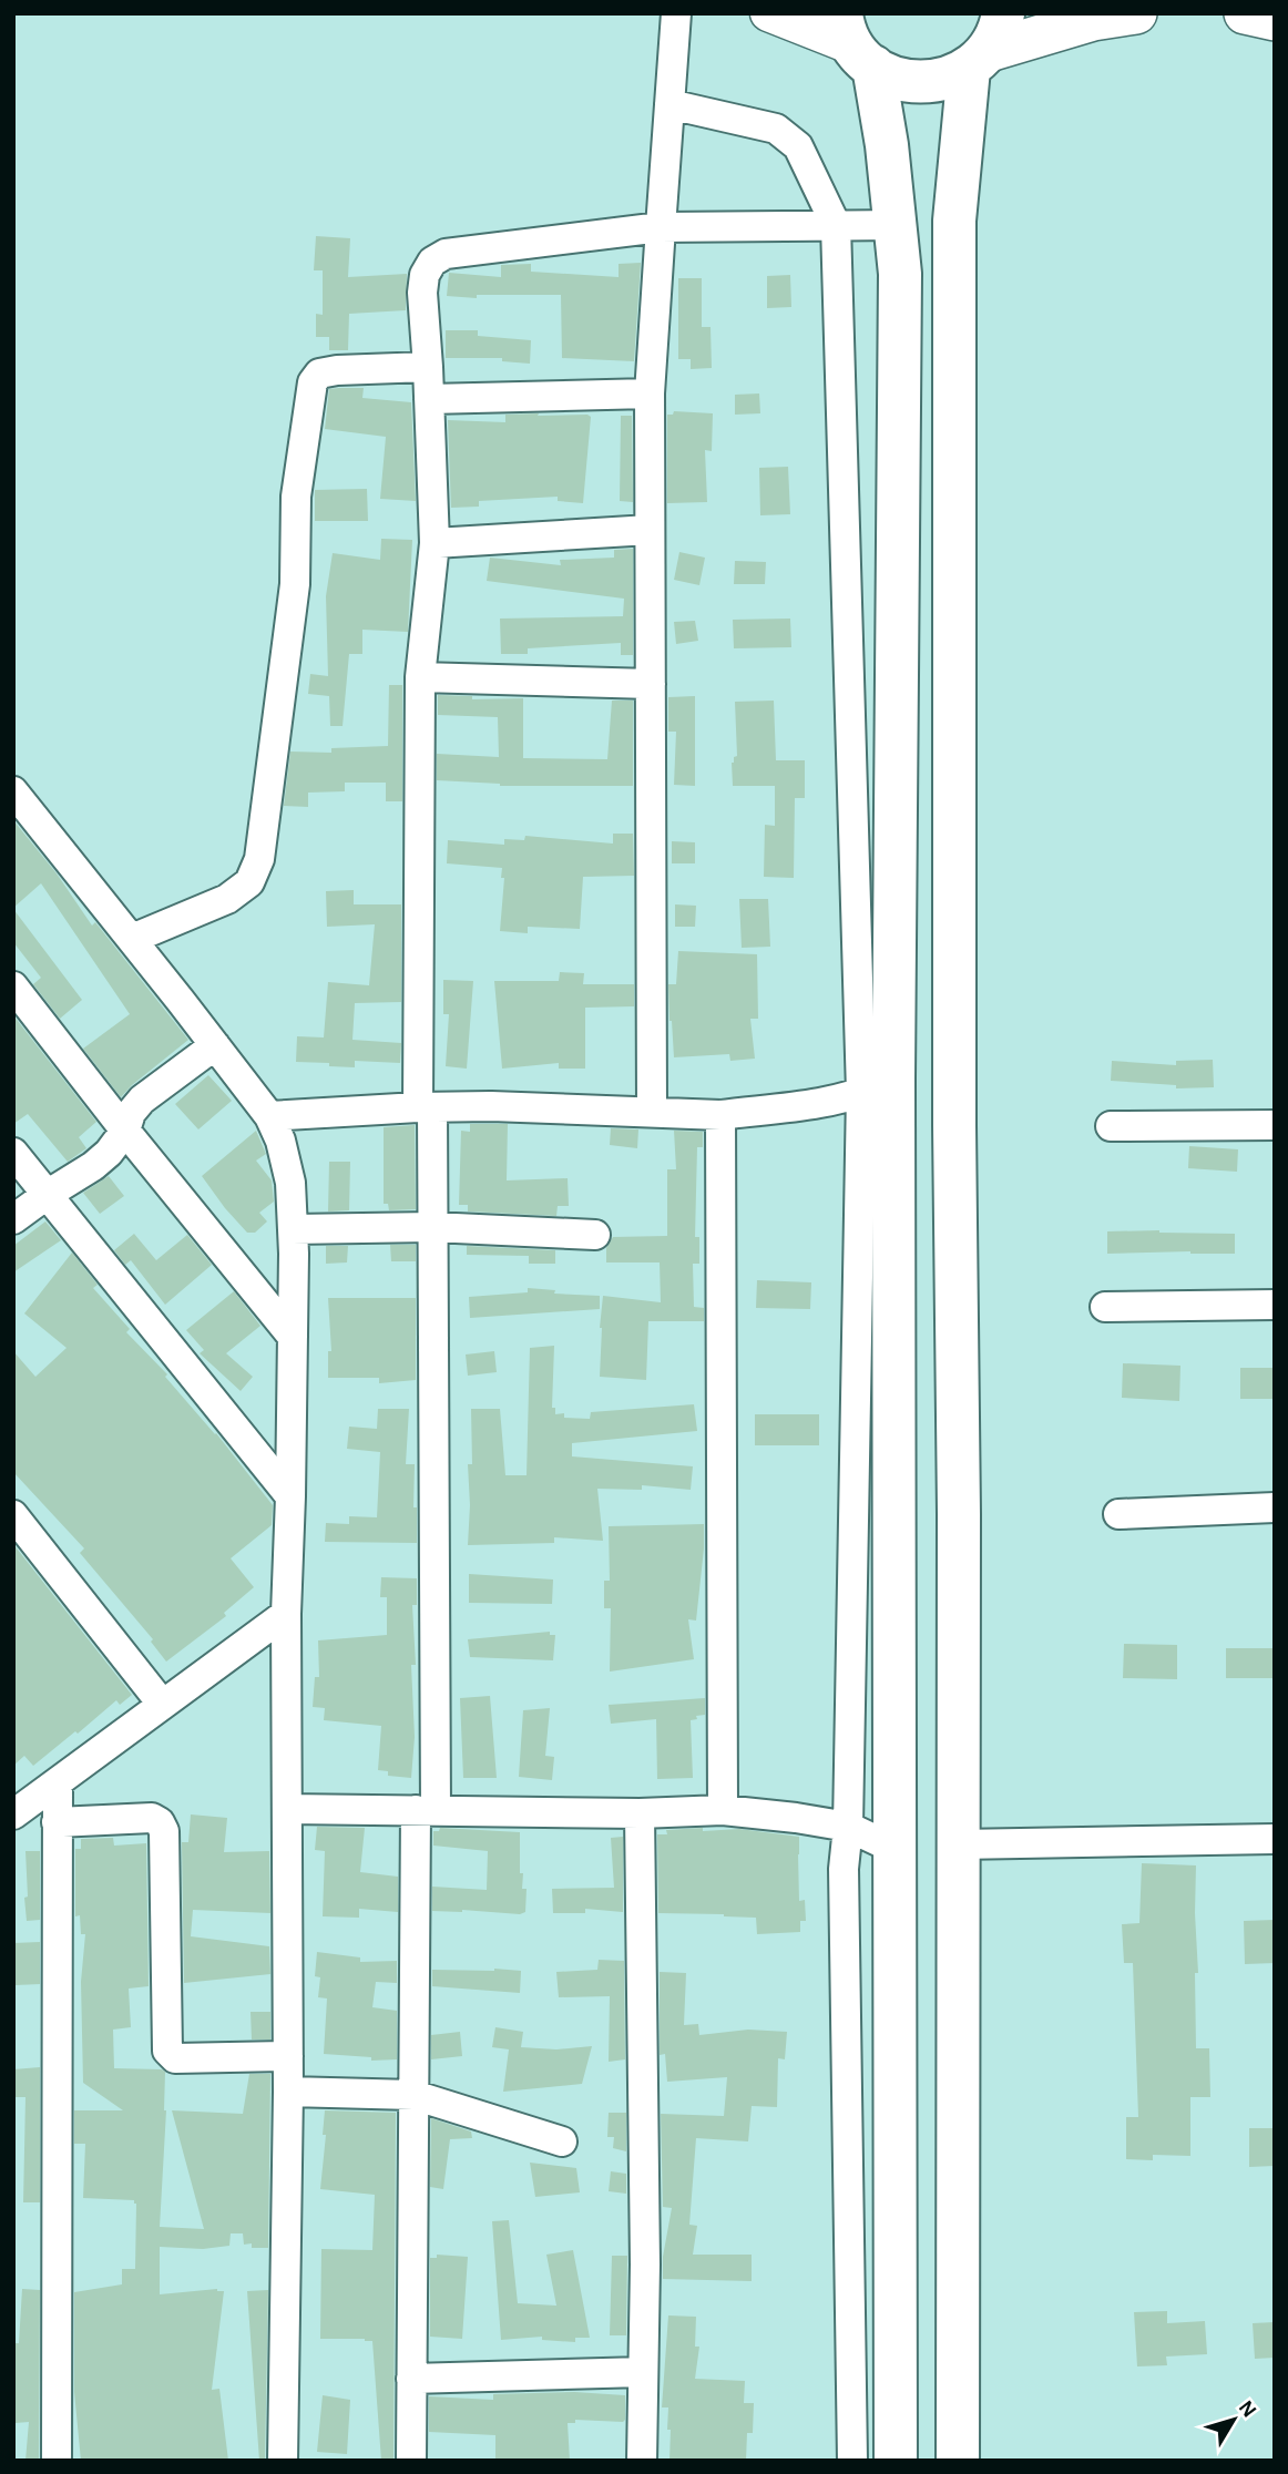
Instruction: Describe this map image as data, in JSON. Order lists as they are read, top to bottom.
{
  "north": "top right"
}
